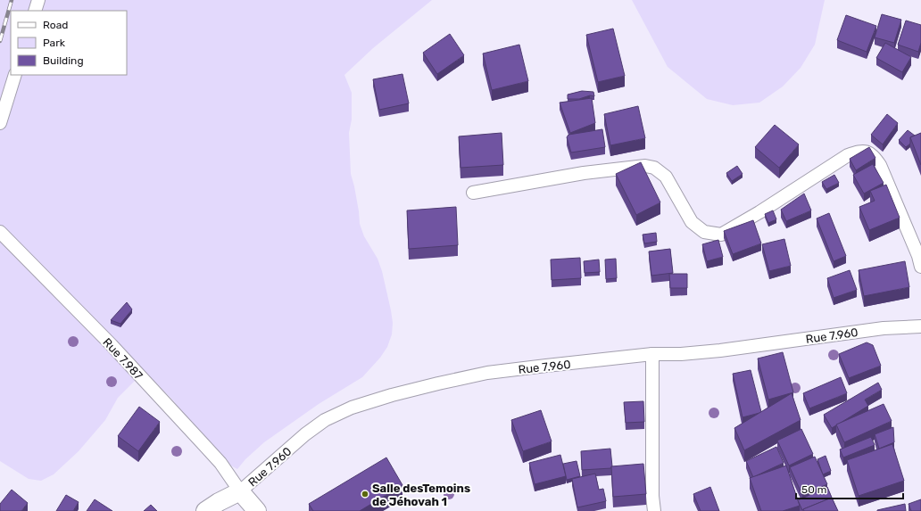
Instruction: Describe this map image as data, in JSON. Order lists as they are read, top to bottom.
{
  "streets": {
    "street": ["Rue 7.960", "Rue 7.987"]
  },
  "crossings": [
    ["Rue 7.960", "Rue 7.987"]
  ],
  "places": ["Salle desTemoins de Jéhovah 1"],
  "legend": ["Road", "Park", "Building"],
  "scale_bar": "50 m"
}
